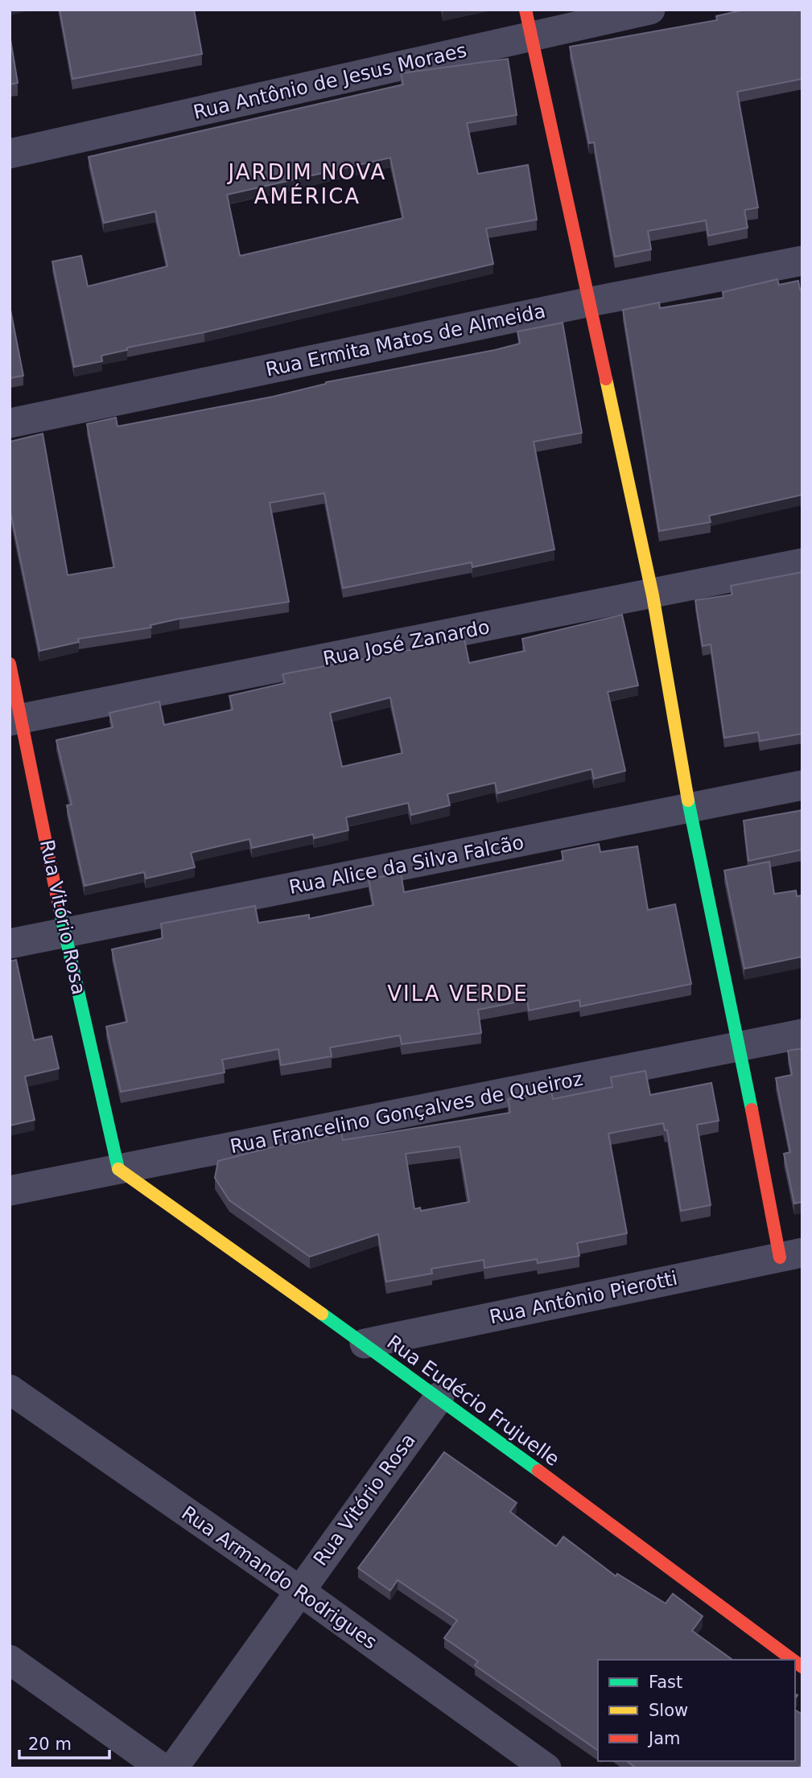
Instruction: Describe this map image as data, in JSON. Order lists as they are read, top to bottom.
{
  "streets": {
    "street": [
      "Rua Antônio de Jesus Moraes",
      "Rua Ermita Matos de Almeida",
      "Rua José Zanardo",
      "Rua Alice da Silva Falcão",
      "Rua Vitório Rosa",
      "Rua Francelino Gonçalves de Queiroz",
      "Rua Antônio Pierotti",
      "Rua Eudécio Frujuelle",
      "Rua Armando Rodrigues"
    ]
  },
  "crossings": [
    ["Rua José Zanardo", "Rua Vitório Rosa"],
    ["Rua Alice da Silva Falcão", "Rua Vitório Rosa"],
    ["Rua Vitório Rosa", "Rua Francelino Gonçalves de Queiroz"],
    ["Rua Vitório Rosa", "Rua Eudécio Frujuelle"],
    ["Rua Vitório Rosa", "Rua Armando Rodrigues"],
    ["Rua Francelino Gonçalves de Queiroz", "Rua Eudécio Frujuelle"],
    ["Rua Antônio Pierotti", "Rua Eudécio Frujuelle"]
  ],
  "districts": ["JARDIM NOVA AMÉRICA", "VILA VERDE"],
  "legend": ["Fast", "Slow", "Jam"],
  "scale_bar": "20 m"
}
